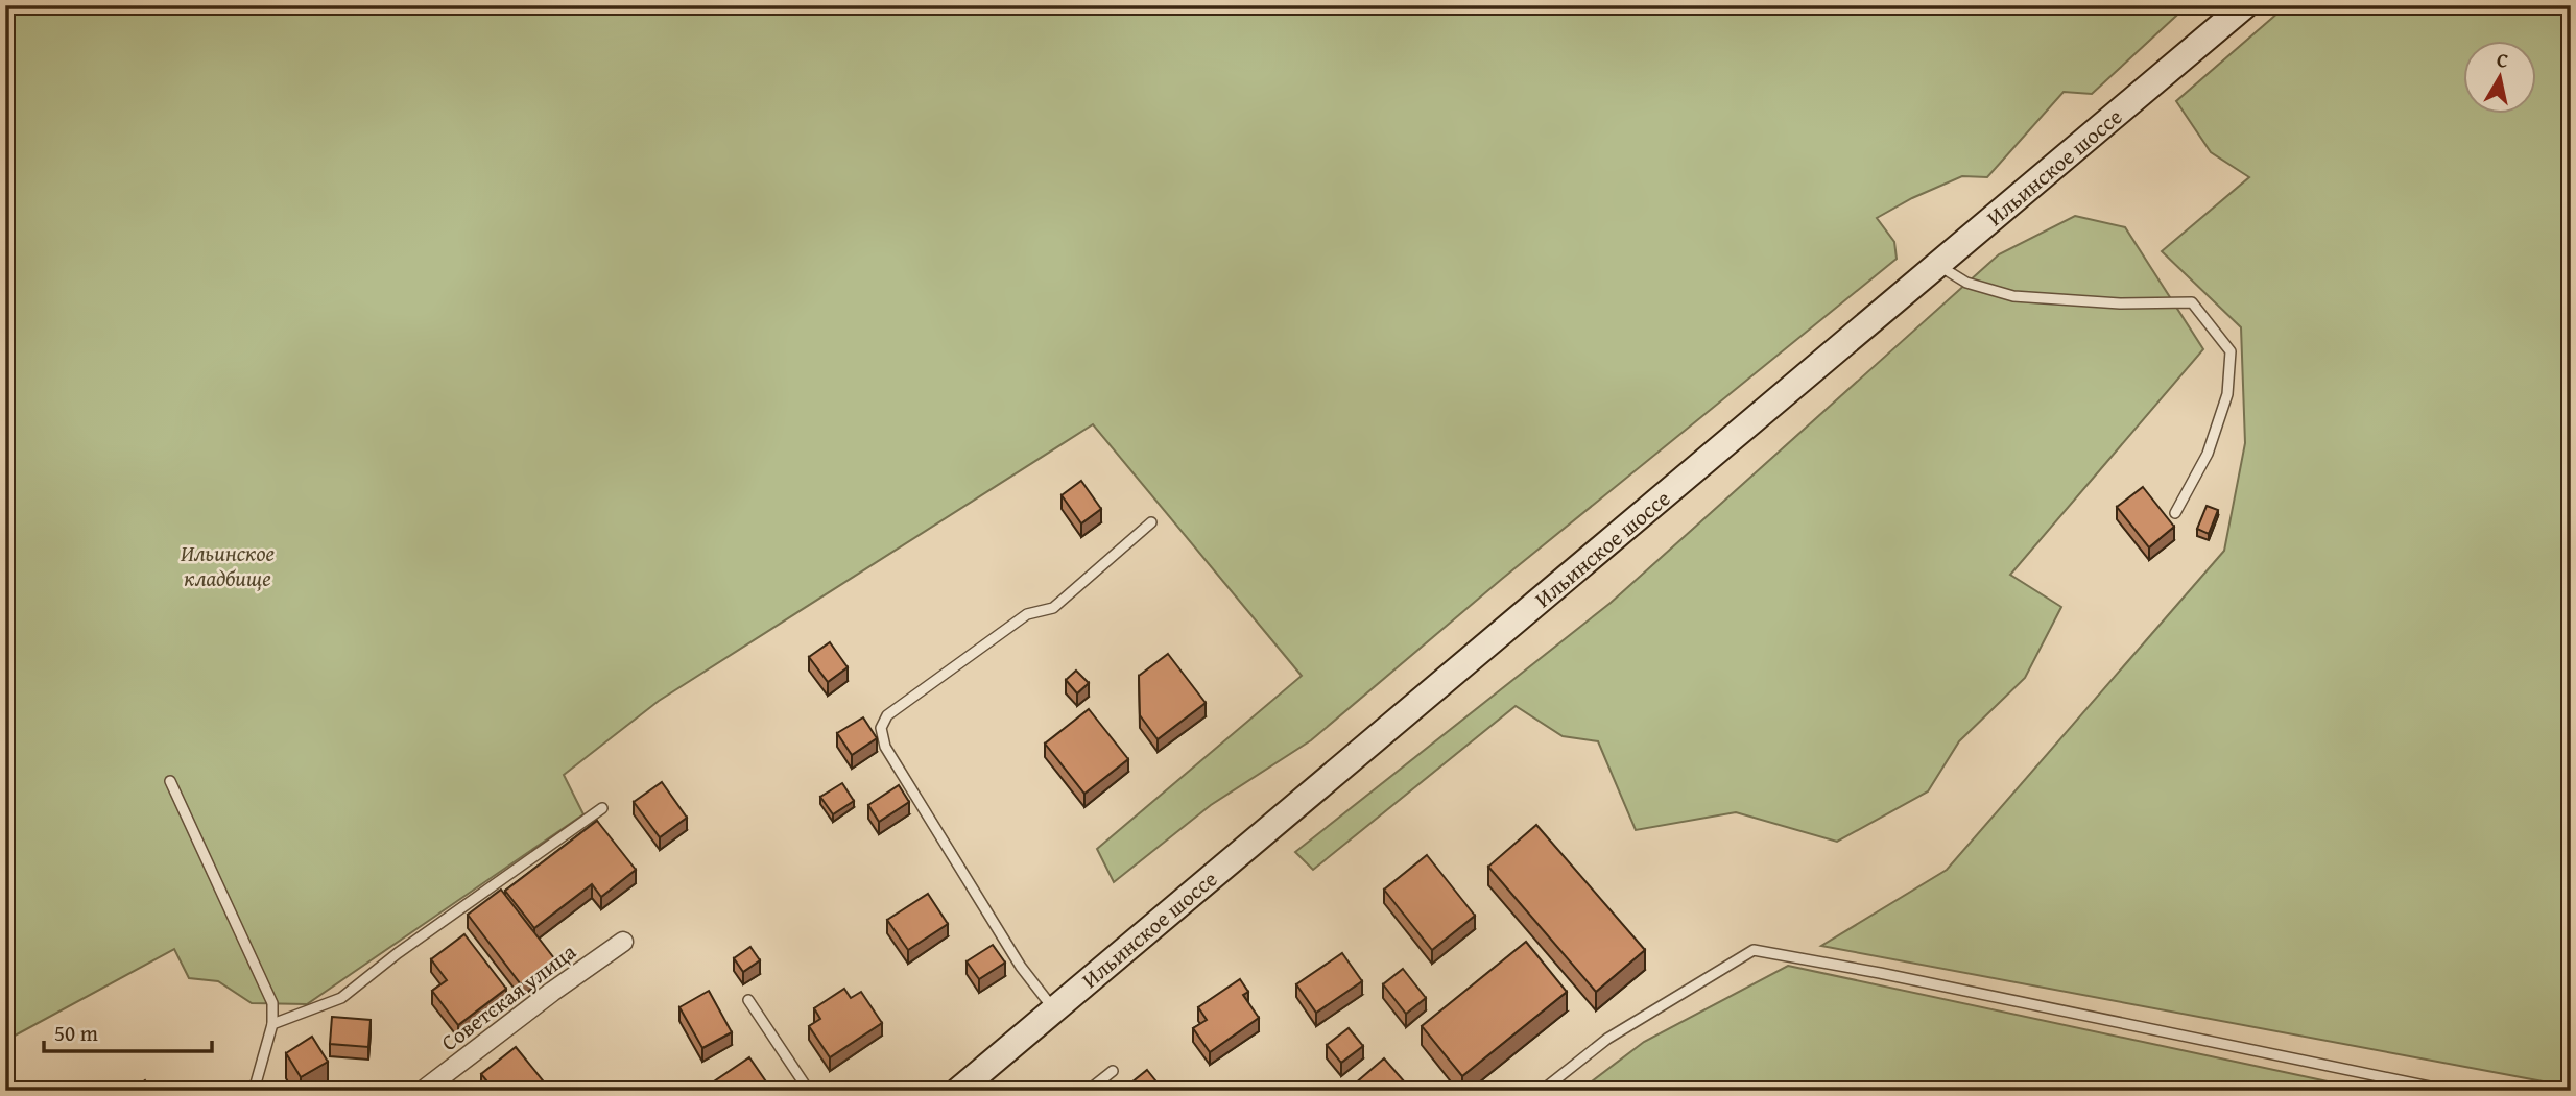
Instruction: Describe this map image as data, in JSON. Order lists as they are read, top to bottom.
{
  "streets": {
    "main road": ["Ильинское шоссе"],
    "street": ["Советская улица"]
  },
  "parks": ["Ильинское кладбище"],
  "scale_bar": "50 m",
  "north": "top"
}
